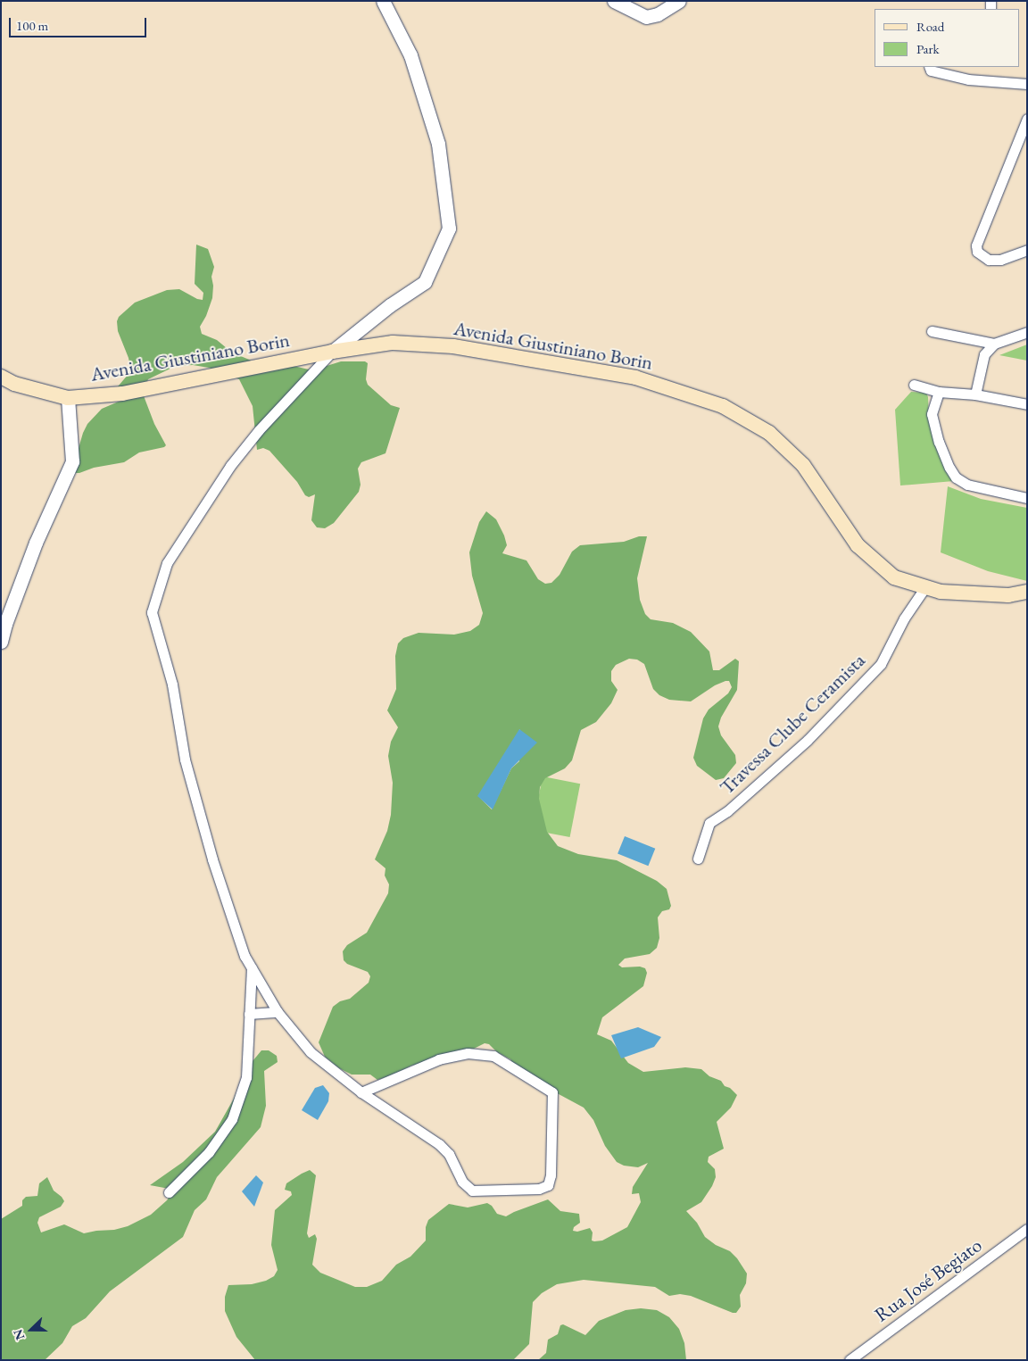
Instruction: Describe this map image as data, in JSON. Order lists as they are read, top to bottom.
{
  "streets": {
    "main road": ["Avenida Giustiniano Borin"],
    "street": ["Travessa Clube Ceramista", "Rua José Begiato"]
  },
  "crossings": [
    ["Avenida Giustiniano Borin", "Travessa Clube Ceramista"]
  ],
  "legend": ["Road", "Park"],
  "scale_bar": "100 m",
  "north": "left"
}
